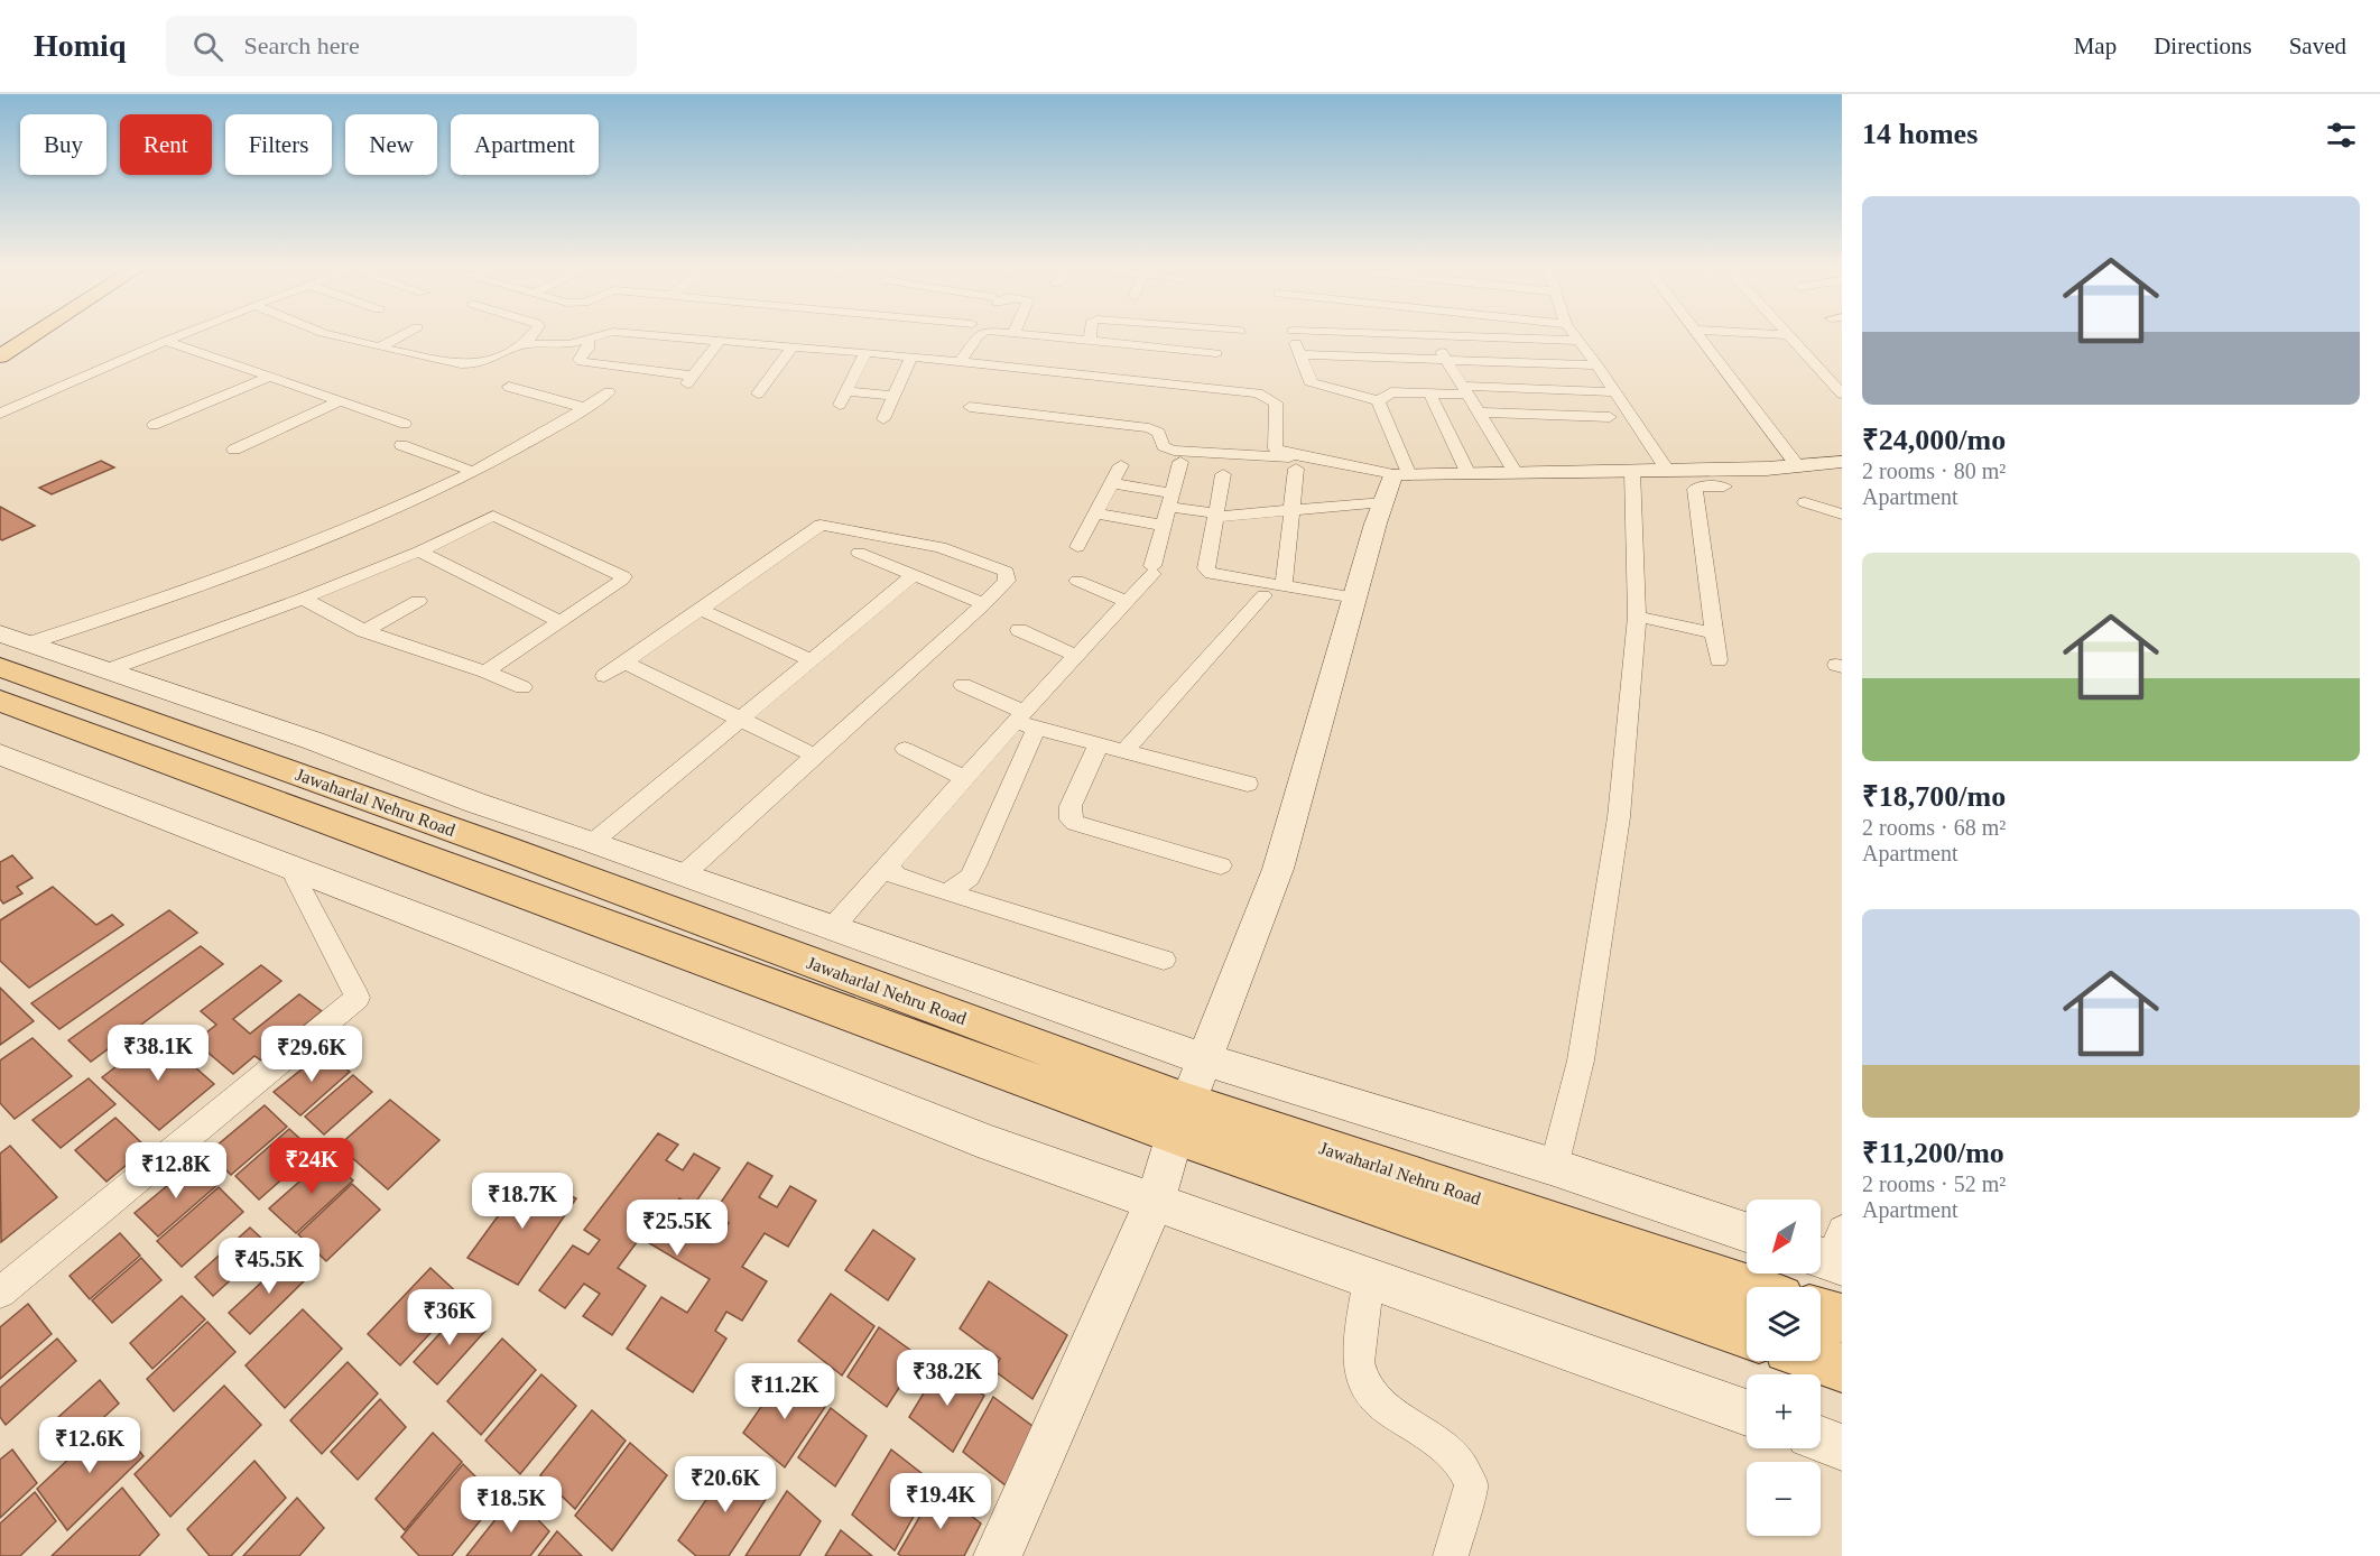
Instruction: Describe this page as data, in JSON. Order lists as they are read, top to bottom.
{
  "streets": {
    "main road": ["Jawaharlal Nehru Road"]
  },
  "north": "bottom left",
  "page": {
    "header": "Homiq",
    "search": "Search here",
    "nav": ["Map", "Directions", "Saved"],
    "heading": "14 homes",
    "chip": [
      "Buy",
      "Rent",
      "Filters",
      "New",
      "Apartment"
    ],
    "list": [
      {
        "name": "₹24,000/mo",
        "note": "2 rooms · 80 m² · Apartment"
      },
      {
        "name": "₹18,700/mo",
        "note": "2 rooms · 68 m² · Apartment"
      },
      {
        "name": "₹11,200/mo",
        "note": "2 rooms · 52 m² · Apartment"
      }
    ],
    "price": [
      "₹38.1K",
      "₹29.6K",
      "₹24K",
      "₹12.8K",
      "₹18.7K",
      "₹25.5K",
      "₹45.5K",
      "₹36K",
      "₹38.2K",
      "₹11.2K",
      "₹12.6K",
      "₹20.6K",
      "₹19.4K",
      "₹18.5K"
    ],
    "map_buttons": ["+", "−"]
  }
}
